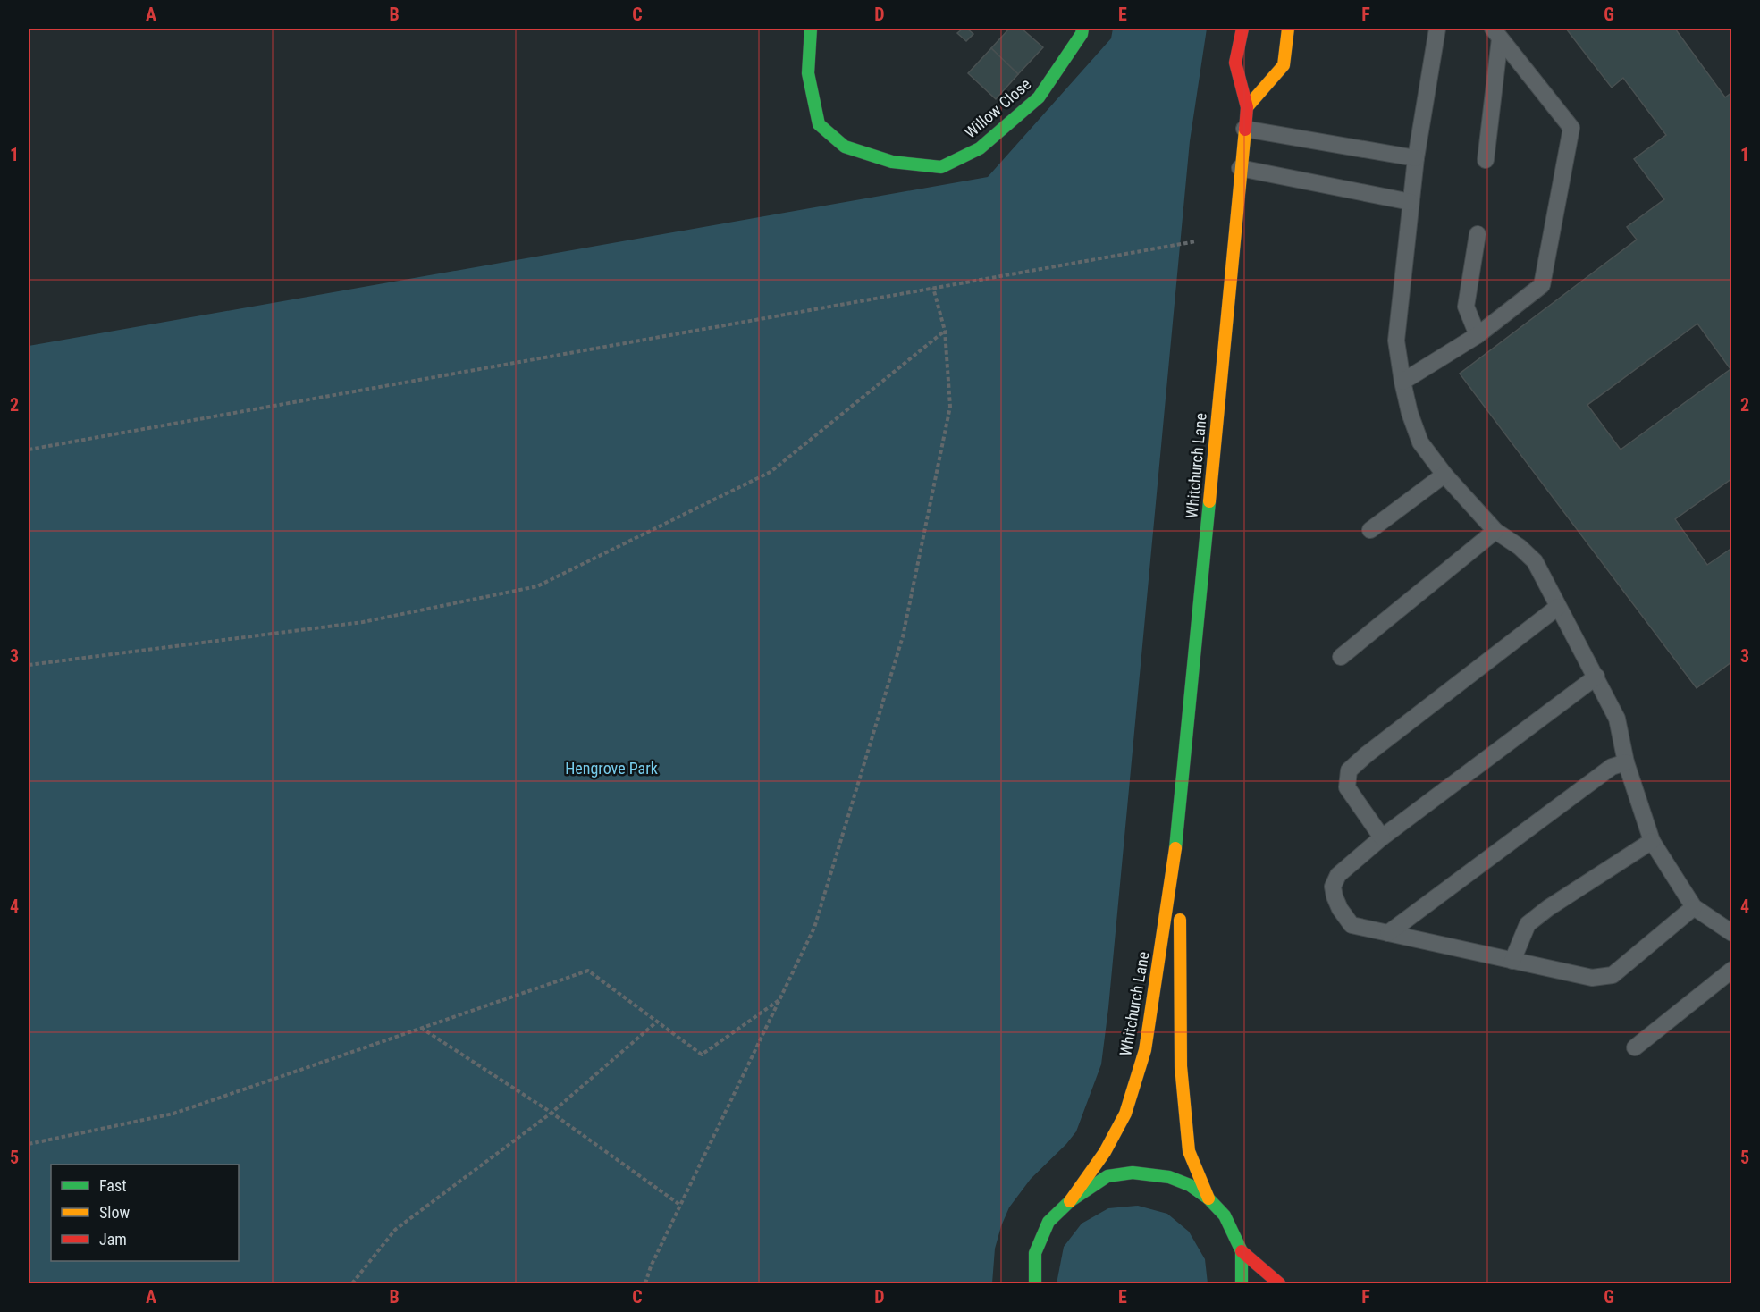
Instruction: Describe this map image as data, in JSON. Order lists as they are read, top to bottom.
{
  "streets": {
    "street": ["Willow Close", "Whitchurch Lane"]
  },
  "parks": ["Hengrove Park"],
  "legend": ["Fast", "Slow", "Jam"],
  "grid": {
    "columns": [
      "A",
      "B",
      "C",
      "D",
      "E",
      "F",
      "G"
    ],
    "rows": [
      "1",
      "2",
      "3",
      "4",
      "5"
    ]
  }
}
